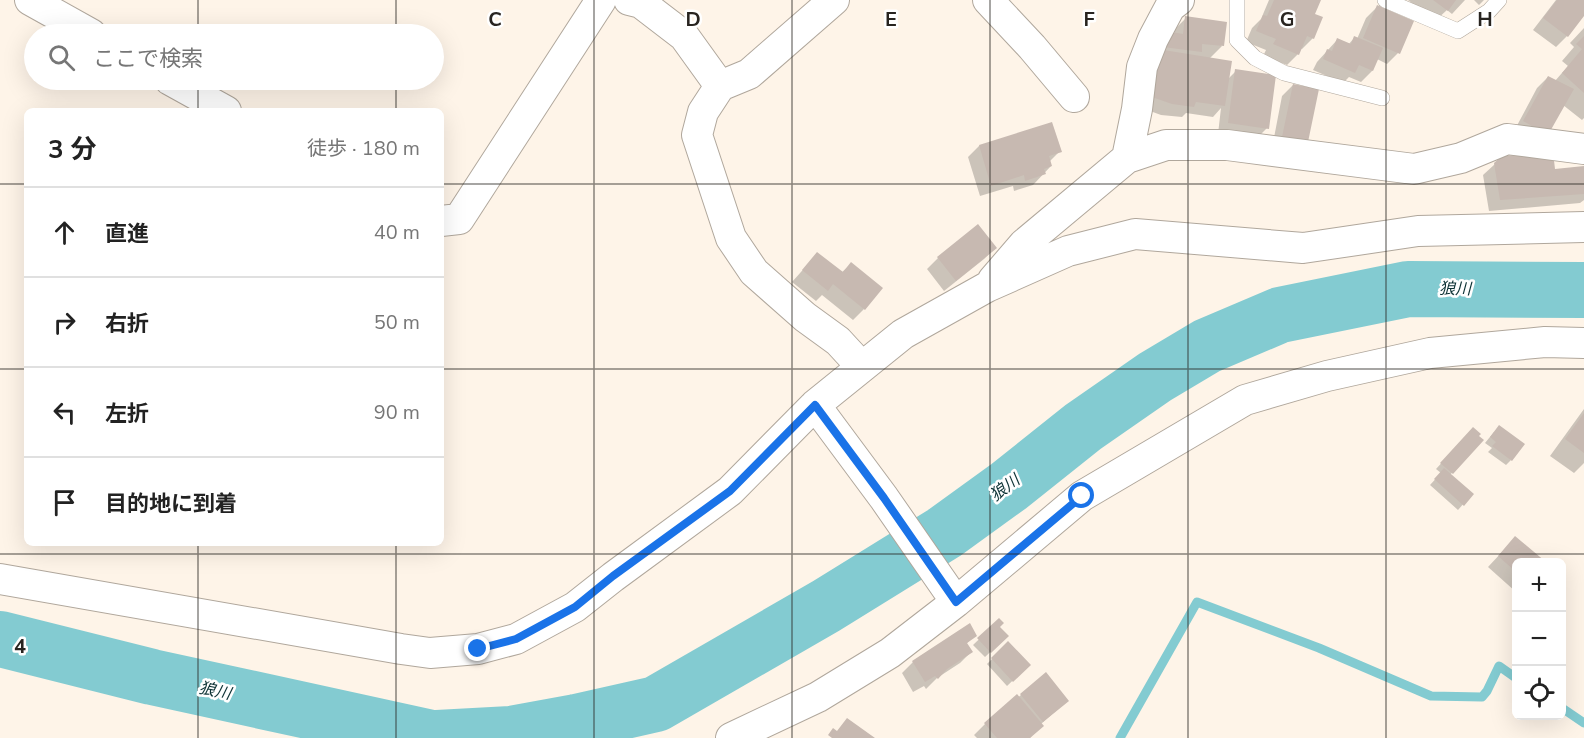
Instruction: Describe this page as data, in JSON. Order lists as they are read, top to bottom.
{
  "water": ["狼川"],
  "page": {
    "search": "ここで検索",
    "heading": ["3 分", "徒歩 · 180 m"],
    "list": [
      ["直進", "40 m"],
      ["右折", "50 m"],
      ["左折", "90 m"],
      "目的地に到着"
    ],
    "map_buttons": ["+", "−"]
  },
  "grid": {
    "columns": [
      "C",
      "D",
      "E",
      "F",
      "G",
      "H"
    ],
    "rows": ["4"]
  }
}
